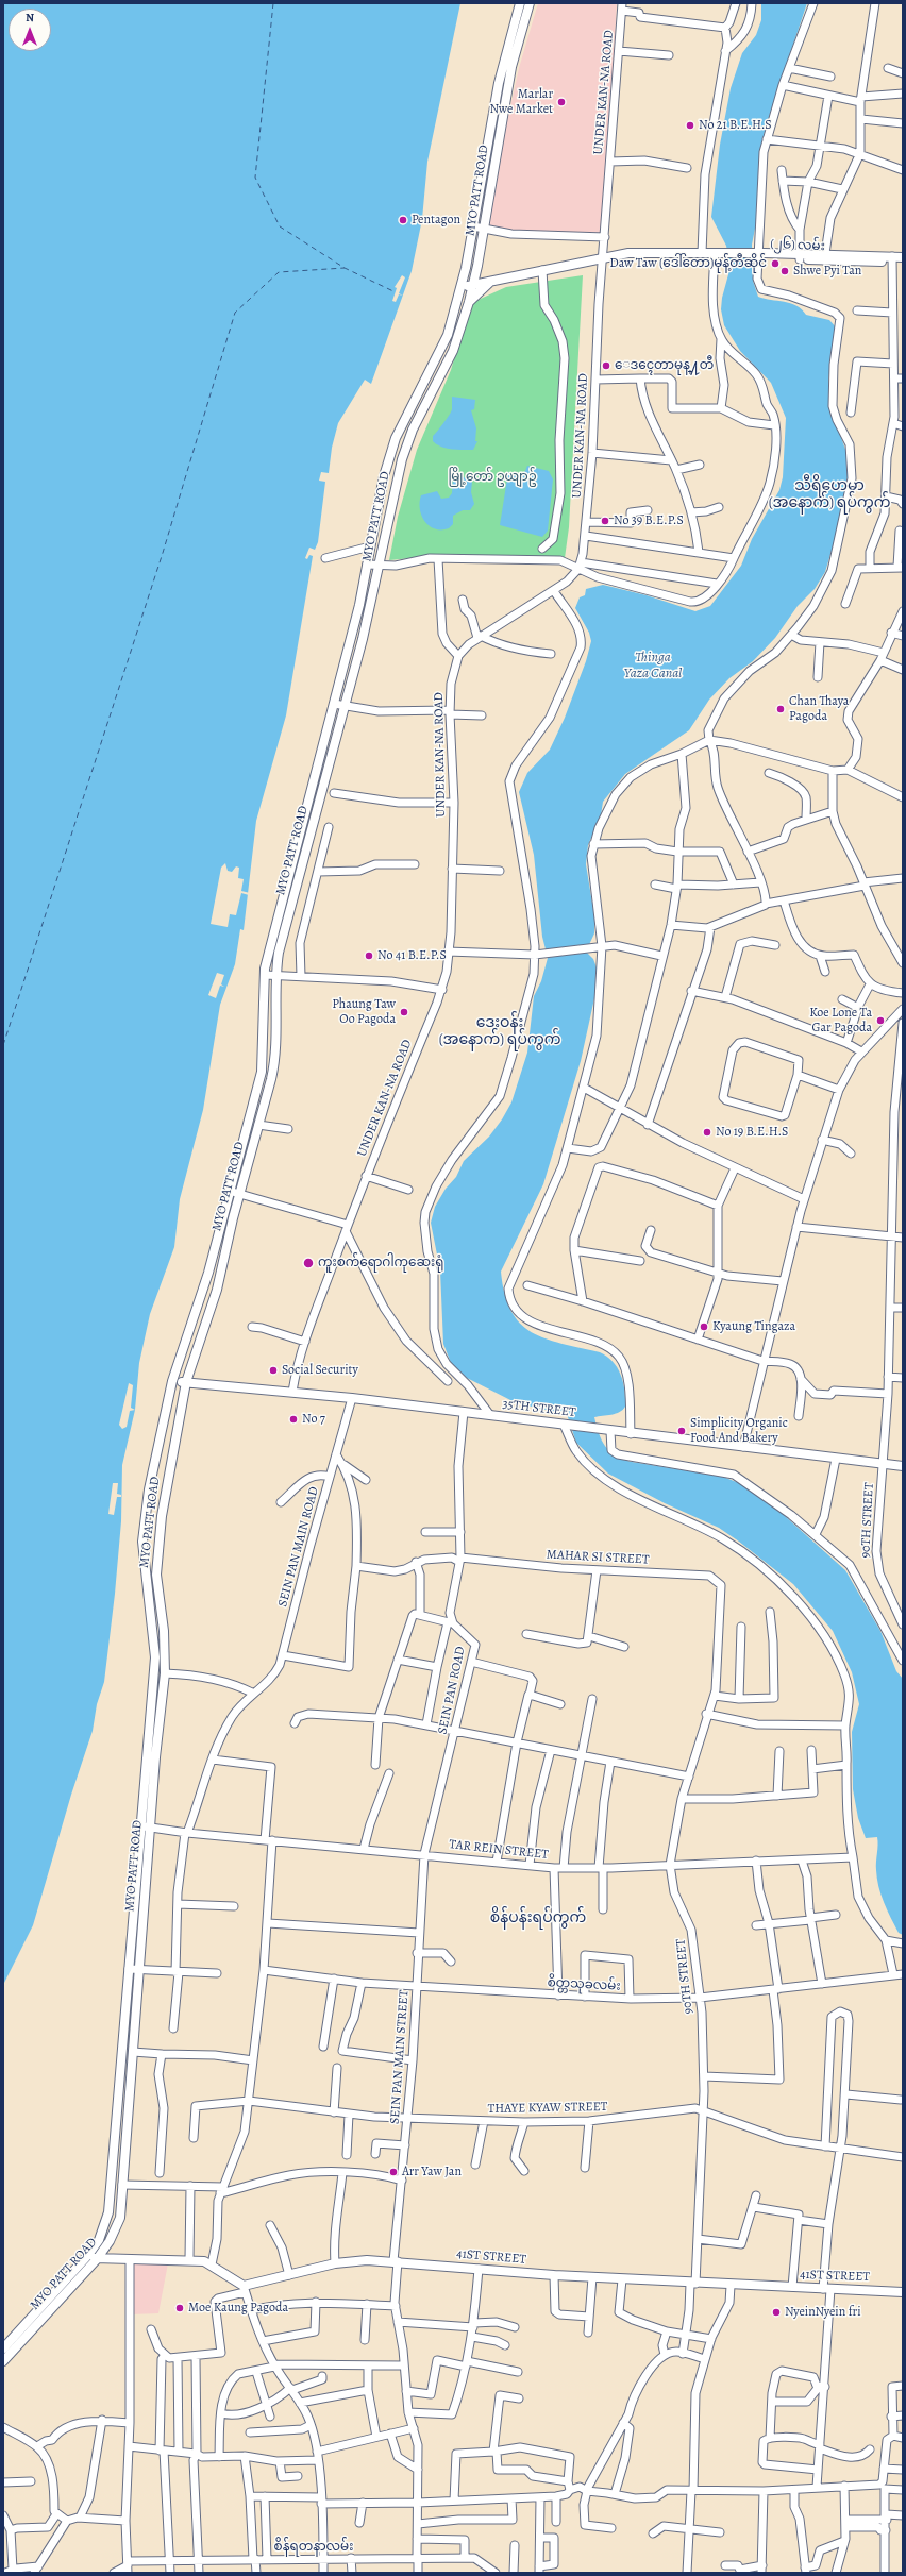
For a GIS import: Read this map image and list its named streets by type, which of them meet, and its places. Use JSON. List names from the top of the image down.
{
  "streets": {
    "main road": [
      "MYO PATT ROAD",
      "(၂၆) လမ်း",
      "35TH STREET",
      "41ST STREET"
    ],
    "street": [
      "UNDER KAN-NA ROAD",
      "90TH STREET",
      "SEIN PAN MAIN ROAD",
      "MAHAR SI STREET",
      "SEIN PAN ROAD",
      "TAR REIN STREET",
      "စိတ္တသုခလမ်း",
      "SEIN PAN MAIN STREET",
      "THAYE KYAW STREET",
      "စိန်ရတနာလမ်း"
    ]
  },
  "crossings": [
    ["UNDER KAN-NA ROAD", "(၂၆) လမ်း"],
    ["UNDER KAN-NA ROAD", "35TH STREET"],
    ["MYO PATT ROAD", "(၂၆) လမ်း"],
    ["MYO PATT ROAD", "35TH STREET"],
    ["MYO PATT ROAD", "TAR REIN STREET"],
    ["35TH STREET", "90TH STREET"],
    ["35TH STREET", "SEIN PAN MAIN ROAD"],
    ["90TH STREET", "MAHAR SI STREET"],
    ["90TH STREET", "TAR REIN STREET"],
    ["90TH STREET", "စိတ္တသုခလမ်း"],
    ["90TH STREET", "THAYE KYAW STREET"],
    ["90TH STREET", "41ST STREET"],
    ["SEIN PAN MAIN ROAD", "TAR REIN STREET"],
    ["SEIN PAN ROAD", "TAR REIN STREET"],
    ["SEIN PAN ROAD", "SEIN PAN MAIN STREET"],
    ["TAR REIN STREET", "SEIN PAN MAIN STREET"],
    ["စိတ္တသုခလမ်း", "SEIN PAN MAIN STREET"],
    ["SEIN PAN MAIN STREET", "THAYE KYAW STREET"],
    ["SEIN PAN MAIN STREET", "41ST STREET"],
    ["SEIN PAN MAIN STREET", "စိန်ရတနာလမ်း"]
  ],
  "districts": ["သီရိဟေမာ (အနောက်) ရပ်ကွက်", "ဒေးဝန်း (အနောက်) ရပ်ကွက်", "စိန်ပန်းရပ်ကွက်"],
  "water": ["Thinga Yaza Canal"],
  "parks": ["မြို့တော် ဥယျာဥ်"],
  "places": [
    "Marlar Nwe Market",
    "No 21 B.E.H.S",
    "Pentagon",
    "Daw Taw (ဒေါ်တော)မုန့်တီဆိုင်",
    "Shwe Pyi Tan",
    "ေဒၚေတာမုန္႔တီ",
    "No 39 B.E.P.S",
    "Chan Thaya Pagoda",
    "No 41 B.E.P.S",
    "Phaung Taw Oo Pagoda",
    "Koe Lone Ta Gar Pagoda",
    "No 19 B.E.H.S",
    "ကူးစက်ရောဂါကုဆေးရုံ",
    "Kyaung Tingaza",
    "Social Security",
    "No 7",
    "Simplicity Organic Food And Bakery",
    "Arr Yaw Jan",
    "Moe Kaung Pagoda",
    "NyeinNyein fri"
  ],
  "north": "top"
}
